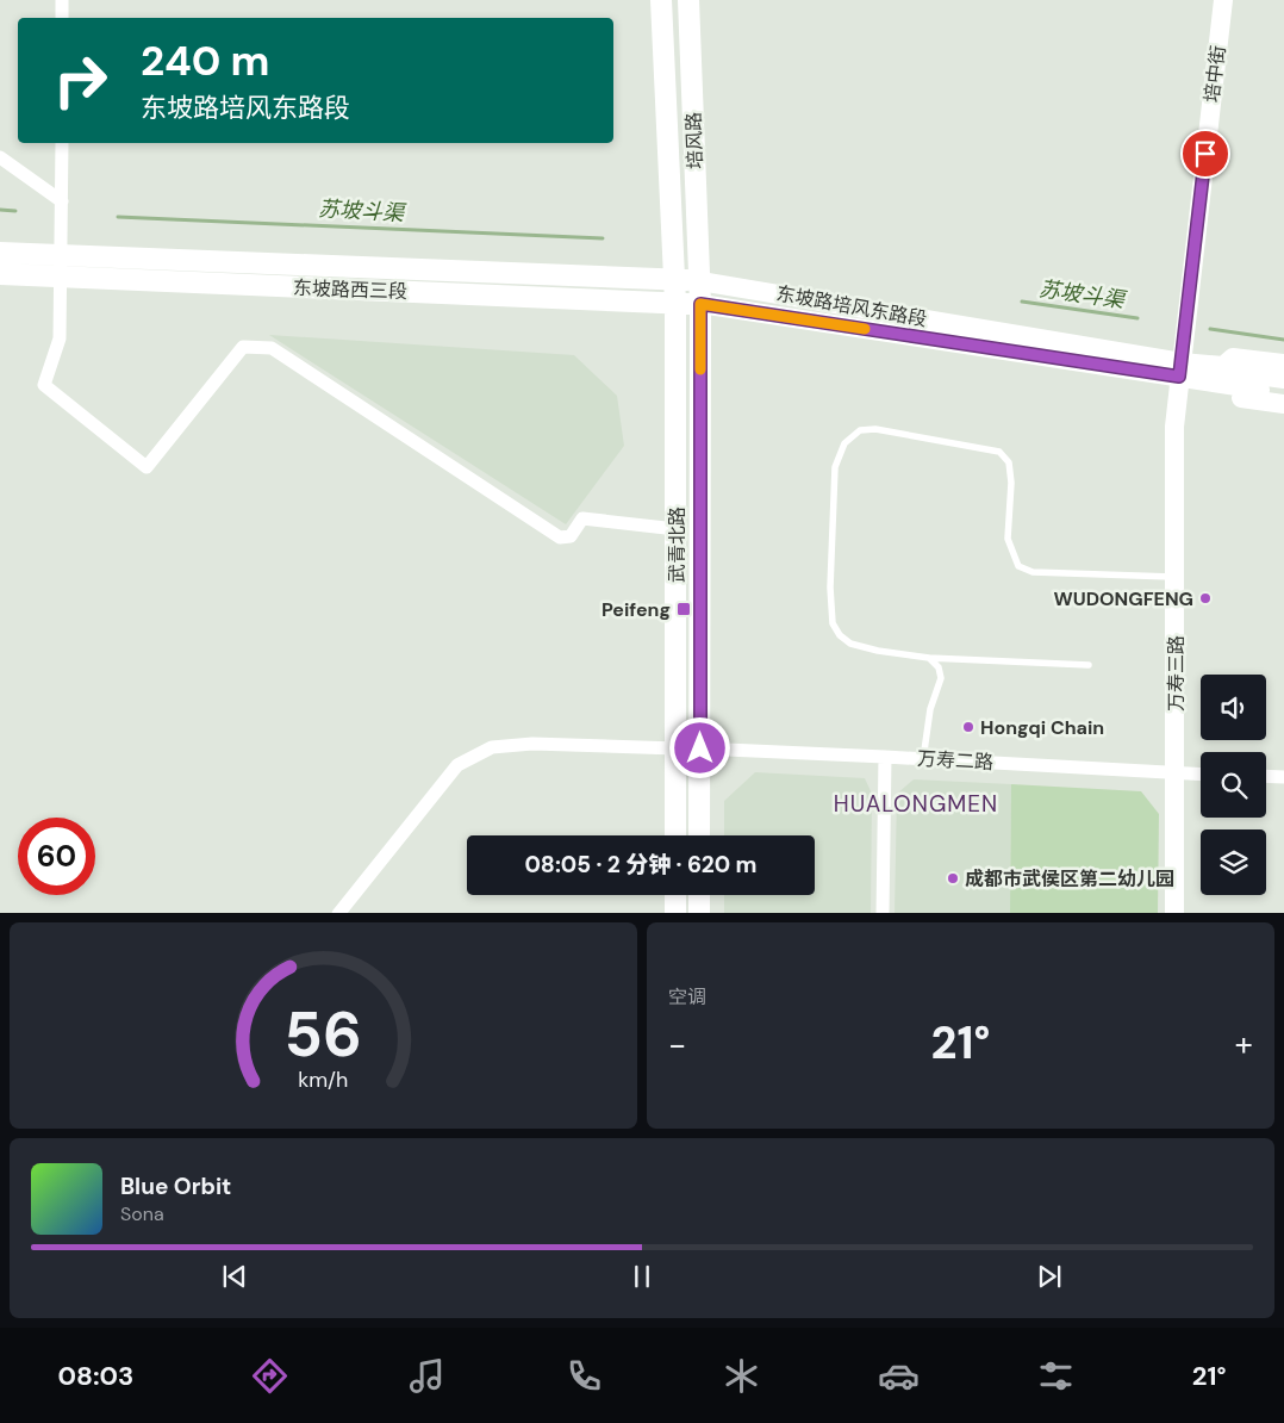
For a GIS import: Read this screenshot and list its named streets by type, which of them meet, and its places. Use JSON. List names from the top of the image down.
{
  "streets": {
    "main road": [
      "培中街",
      "培风路",
      "东坡路西三段",
      "东坡路培风东路段",
      "武青北路",
      "万寿三路"
    ],
    "street": ["万寿二路"]
  },
  "crossings": [
    ["培中街", "东坡路培风东路段"],
    ["培中街", "万寿三路"],
    ["培风路", "东坡路西三段"],
    ["培风路", "东坡路培风东路段"],
    ["培风路", "武青北路"],
    ["东坡路西三段", "东坡路培风东路段"],
    ["东坡路西三段", "武青北路"],
    ["东坡路培风东路段", "武青北路"],
    ["东坡路培风东路段", "万寿三路"],
    ["武青北路", "万寿二路"],
    ["万寿三路", "万寿二路"]
  ],
  "districts": ["HUALONGMEN"],
  "water": ["苏坡斗渠"],
  "places": {
    "other": ["WUDONGFENG", "Hongqi Chain", "成都市武侯区第二幼儿园"],
    "transit": ["Peifeng"]
  },
  "page": {
    "turn": ["240 m", "东坡路培风东路段"],
    "limit": "60",
    "trip": "08:05 · 2 分钟 · 620 m",
    "tile": "空调",
    "heat": ["−", "21°", "+"],
    "song": ["Blue Orbit", "Sona"],
    "tabs": ["08:03", "21°"],
    "gauge": ["56", "km/h"]
  }
}
